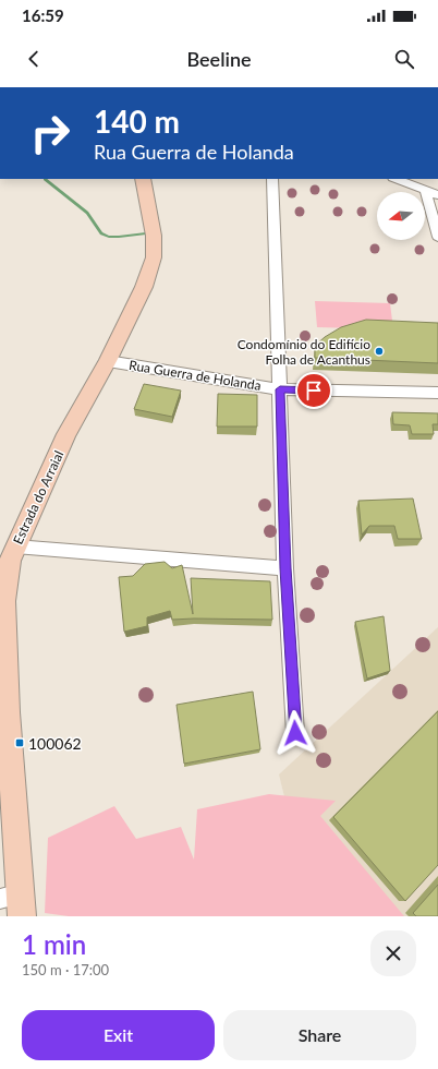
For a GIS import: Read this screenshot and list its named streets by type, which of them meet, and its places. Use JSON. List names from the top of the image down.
{
  "streets": {
    "main road": ["Estrada do Arraial"],
    "street": ["Rua Guerra de Holanda"]
  },
  "crossings": [
    ["Rua Guerra de Holanda", "Estrada do Arraial"]
  ],
  "places": {
    "other": ["Condomínio do Edifício Folha de Acanthus"],
    "transit": ["100062"]
  },
  "north": "left",
  "page": {
    "status": "16:59",
    "header": "Beeline",
    "turn": ["140 m", "Rua Guerra de Holanda"],
    "heading": ["1 min", "150 m · 17:00"],
    "buttons": ["Exit", "Share"]
  }
}
